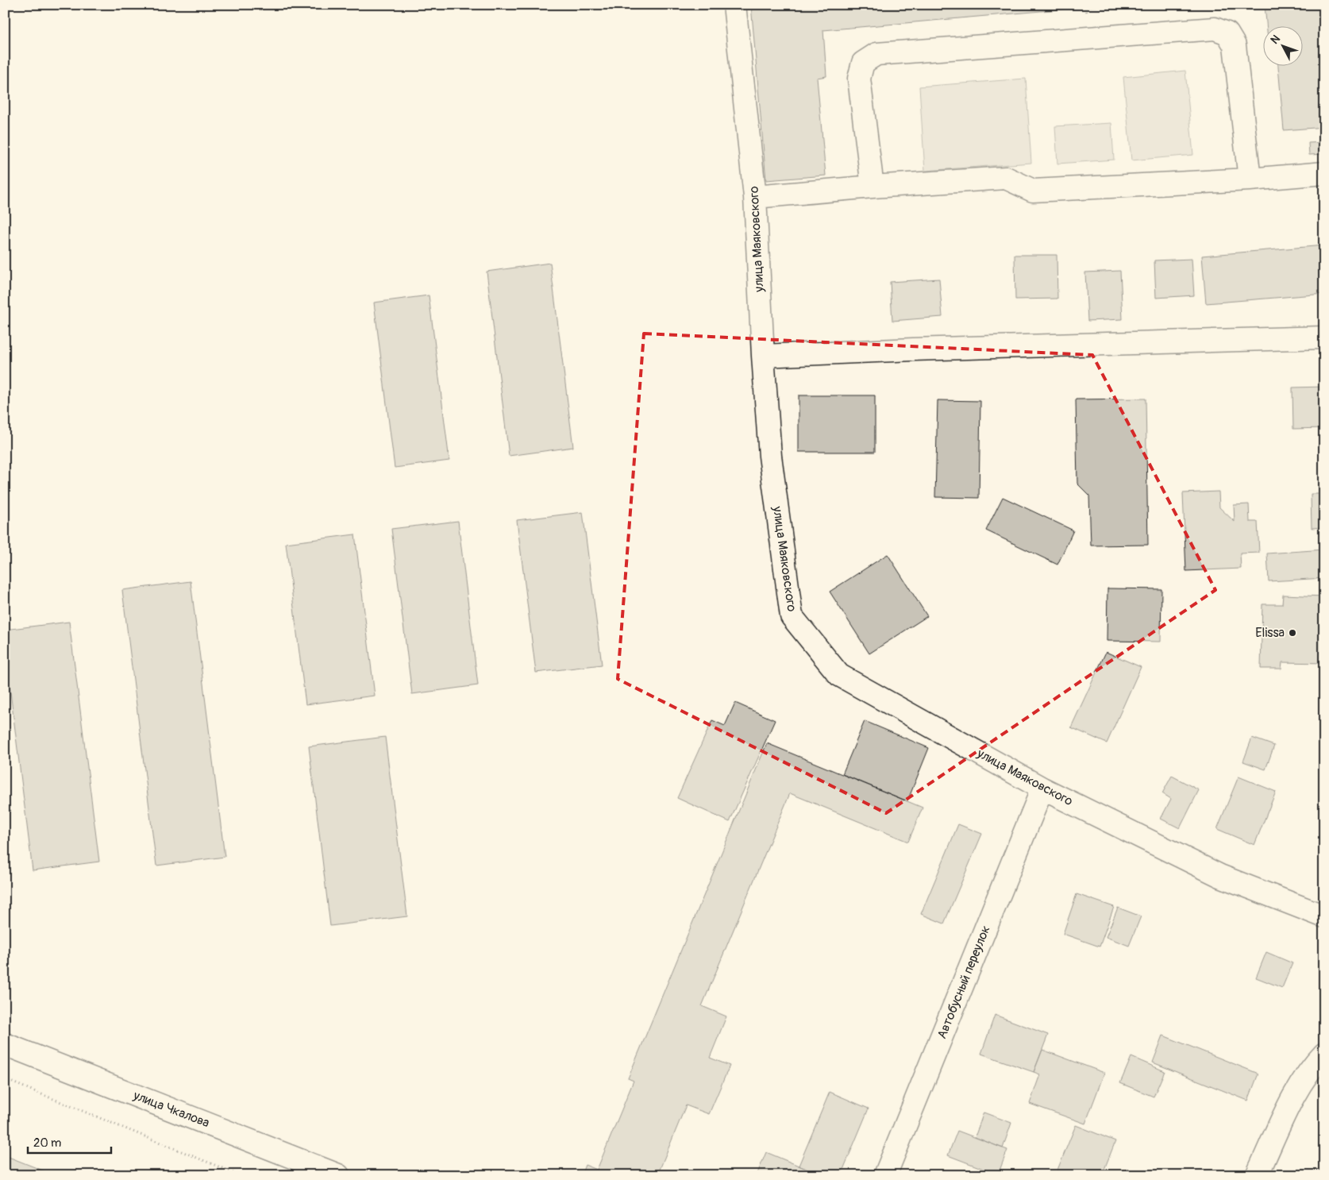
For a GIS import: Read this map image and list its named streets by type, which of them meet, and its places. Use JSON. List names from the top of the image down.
{
  "streets": {
    "street": ["улица Маяковского", "Автобусный переулок", "улица Чкалова"]
  },
  "crossings": [
    ["улица Маяковского", "Автобусный переулок"]
  ],
  "places": ["Elissa"],
  "scale_bar": "20 m",
  "north": "top left"
}
